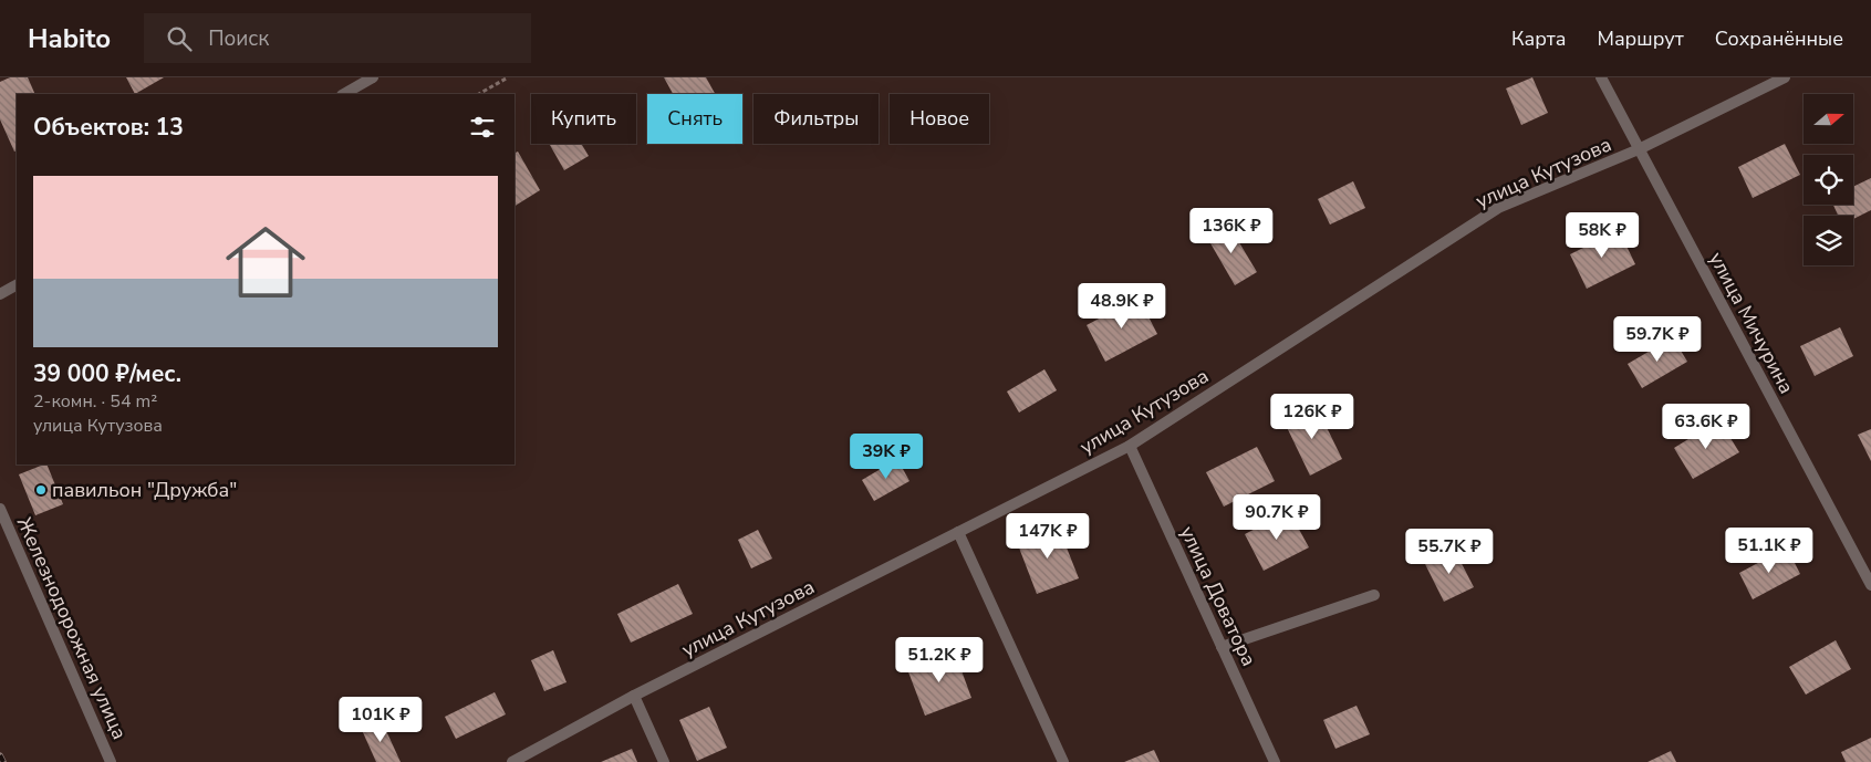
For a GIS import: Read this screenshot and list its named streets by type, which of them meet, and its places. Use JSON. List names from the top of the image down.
{
  "streets": {
    "street": [
      "улица Кутузова",
      "улица Мичурина",
      "улица Доватора",
      "Железнодорожная улица"
    ]
  },
  "crossings": [
    ["улица Кутузова", "улица Мичурина"],
    ["улица Кутузова", "улица Доватора"]
  ],
  "places": ["павильон \"Дружба\""],
  "north": "right",
  "page": {
    "header": "Habito",
    "search": "Поиск",
    "nav": ["Карта", "Маршрут", "Сохранённые"],
    "chip": [
      "Купить",
      "Снять",
      "Фильтры",
      "Новое"
    ],
    "heading": "Объектов: 13",
    "list": [
      {
        "name": "39 000 ₽/мес.",
        "note": "2-комн. · 54 m² · улица Кутузова"
      }
    ],
    "price": [
      "136K ₽",
      "58K ₽",
      "48.9K ₽",
      "59.7K ₽",
      "126K ₽",
      "63.6K ₽",
      "39K ₽",
      "90.7K ₽",
      "147K ₽",
      "51.1K ₽",
      "55.7K ₽",
      "51.2K ₽",
      "101K ₽"
    ]
  }
}
